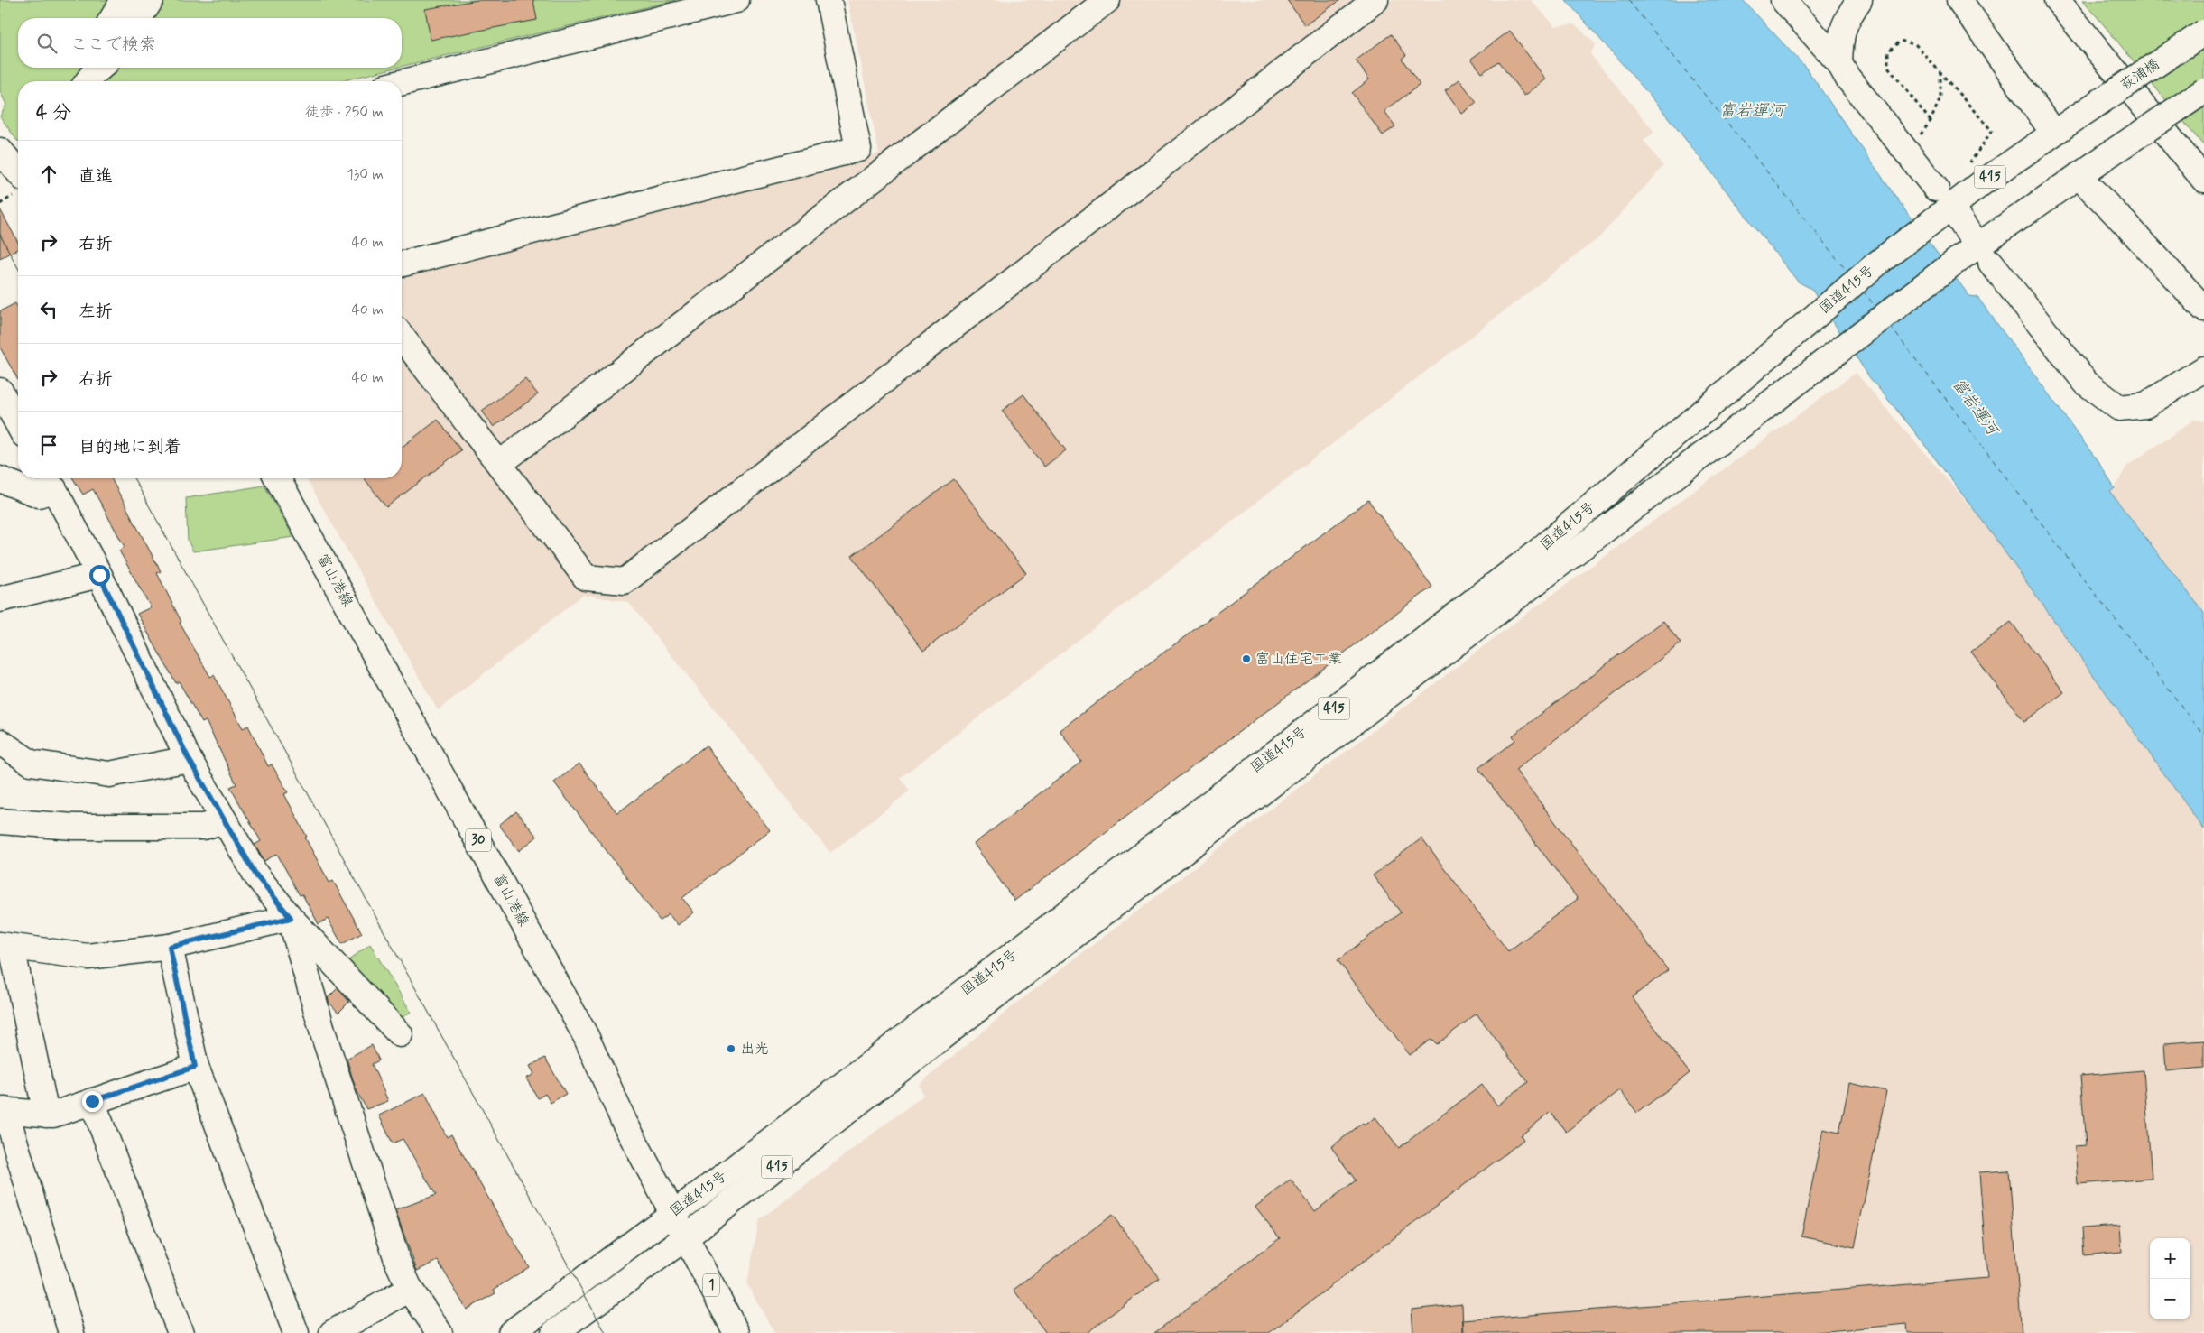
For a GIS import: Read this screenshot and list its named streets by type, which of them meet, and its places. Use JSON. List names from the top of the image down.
{
  "streets": {
    "main road": [
      "萩浦橋",
      "415",
      "国道415号",
      "富山港線",
      "30",
      "1"
    ]
  },
  "crossings": [
    ["萩浦橋", "国道415号"],
    ["国道415号", "富山港線"]
  ],
  "water": ["富岩運河"],
  "places": ["富山住宅工業", "出光"],
  "page": {
    "search": "ここで検索",
    "heading": ["4 分", "徒歩 · 250 m"],
    "list": [
      ["直進", "130 m"],
      ["右折", "40 m"],
      ["左折", "40 m"],
      ["右折", "40 m"],
      "目的地に到着"
    ],
    "map_buttons": ["+", "−"]
  }
}
